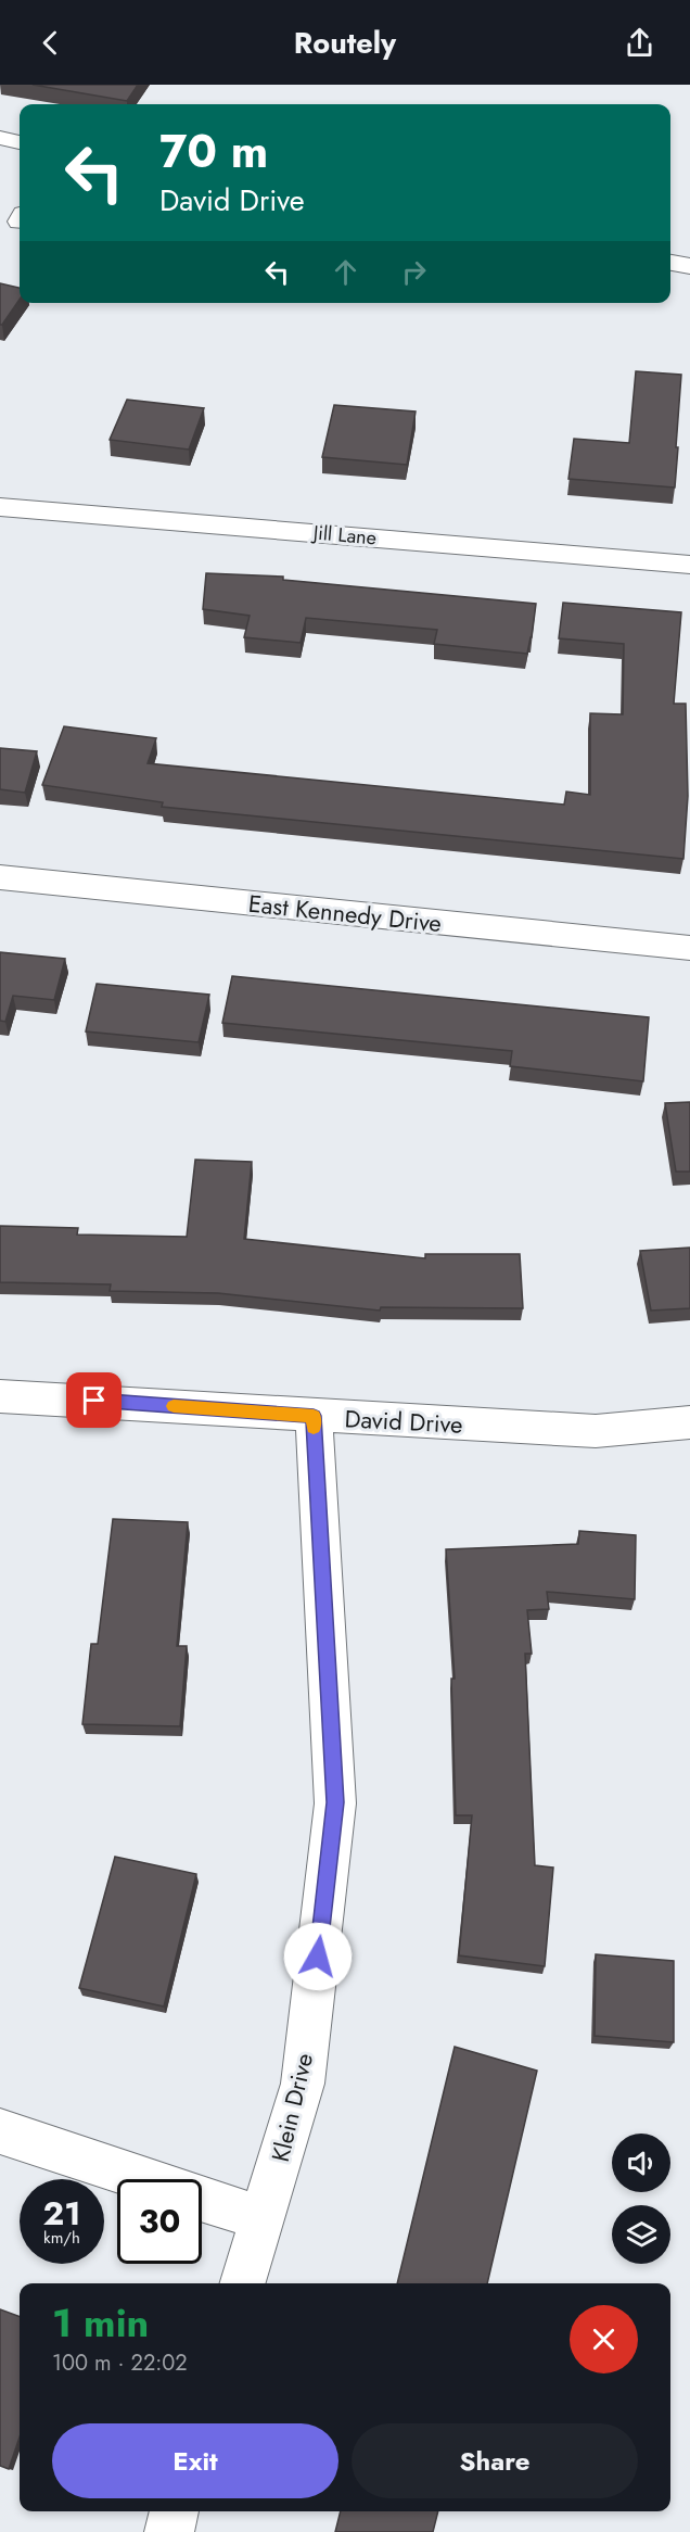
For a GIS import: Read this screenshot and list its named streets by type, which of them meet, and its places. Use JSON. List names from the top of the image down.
{
  "streets": {
    "street": [
      "Jill Lane",
      "East Kennedy Drive",
      "David Drive",
      "Klein Drive"
    ]
  },
  "crossings": [
    ["David Drive", "Klein Drive"]
  ],
  "page": {
    "header": "Routely",
    "turn": ["70 m", "David Drive"],
    "speed": "21 km/h",
    "limit": "30",
    "heading": ["1 min", "100 m · 22:02"],
    "buttons": ["Exit", "Share"]
  }
}
